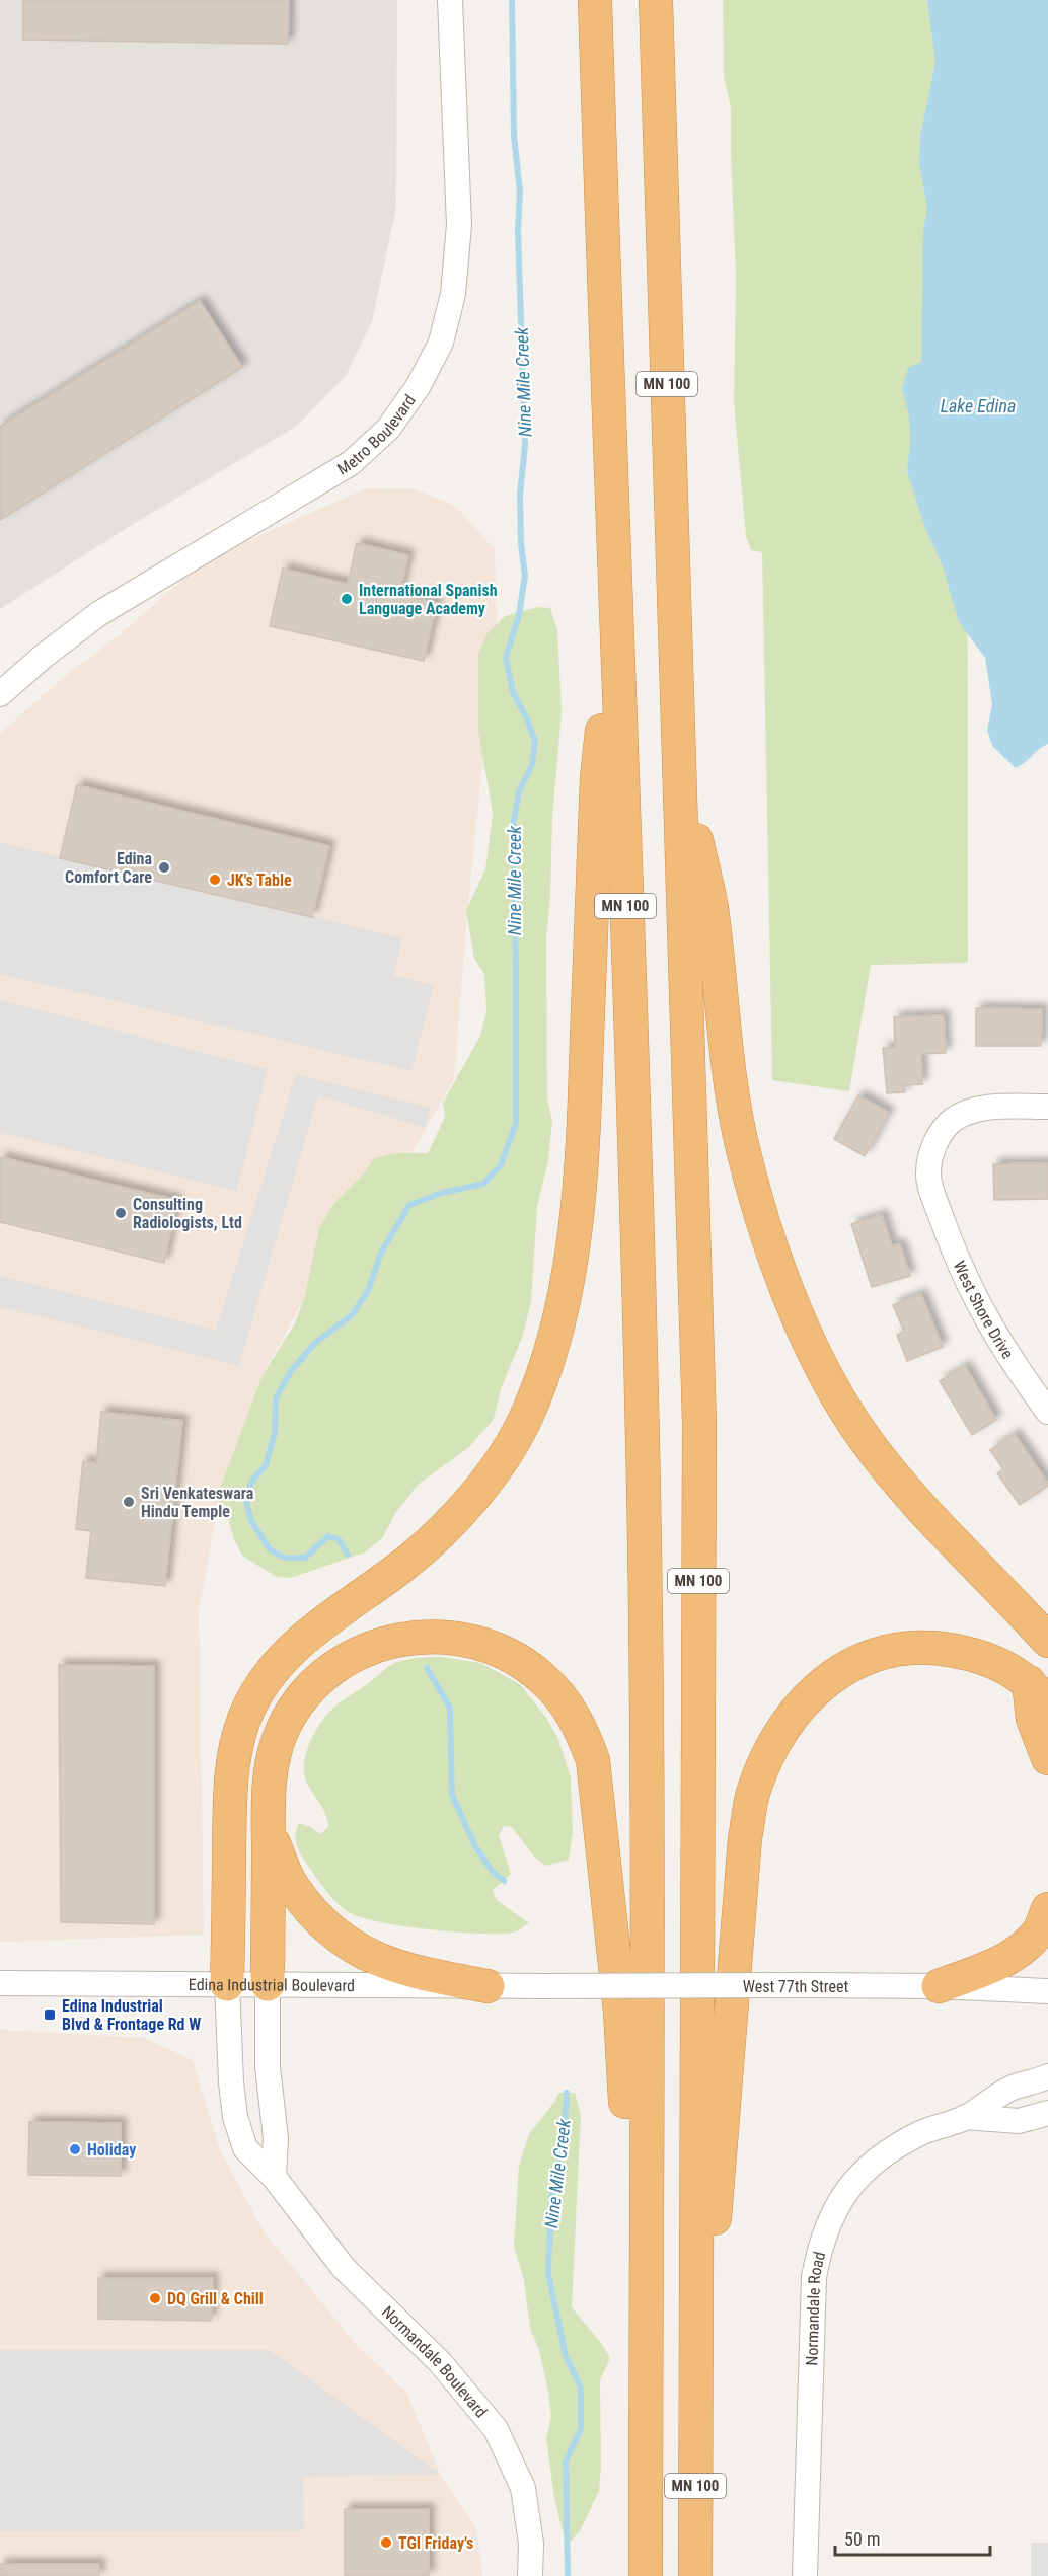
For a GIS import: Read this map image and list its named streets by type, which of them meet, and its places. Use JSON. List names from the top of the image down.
{
  "streets": {
    "highway": ["MN 100"],
    "street": [
      "Metro Boulevard",
      "West Shore Drive",
      "Edina Industrial Boulevard",
      "West 77th Street",
      "Normandale Road",
      "Normandale Boulevard"
    ]
  },
  "crossings": [
    ["Edina Industrial Boulevard", "West 77th Street"],
    ["Edina Industrial Boulevard", "Normandale Boulevard"]
  ],
  "water": ["Nine Mile Creek", "Lake Edina"],
  "places": {
    "other": [
      "International Spanish Language Academy",
      "Edina Comfort Care",
      "JK's Table",
      "Consulting Radiologists, Ltd",
      "Sri Venkateswara Hindu Temple",
      "Holiday",
      "DQ Grill & Chill",
      "TGI Friday's"
    ],
    "transit": ["Edina Industrial Blvd & Frontage Rd W"]
  },
  "scale_bar": "50 m"
}
